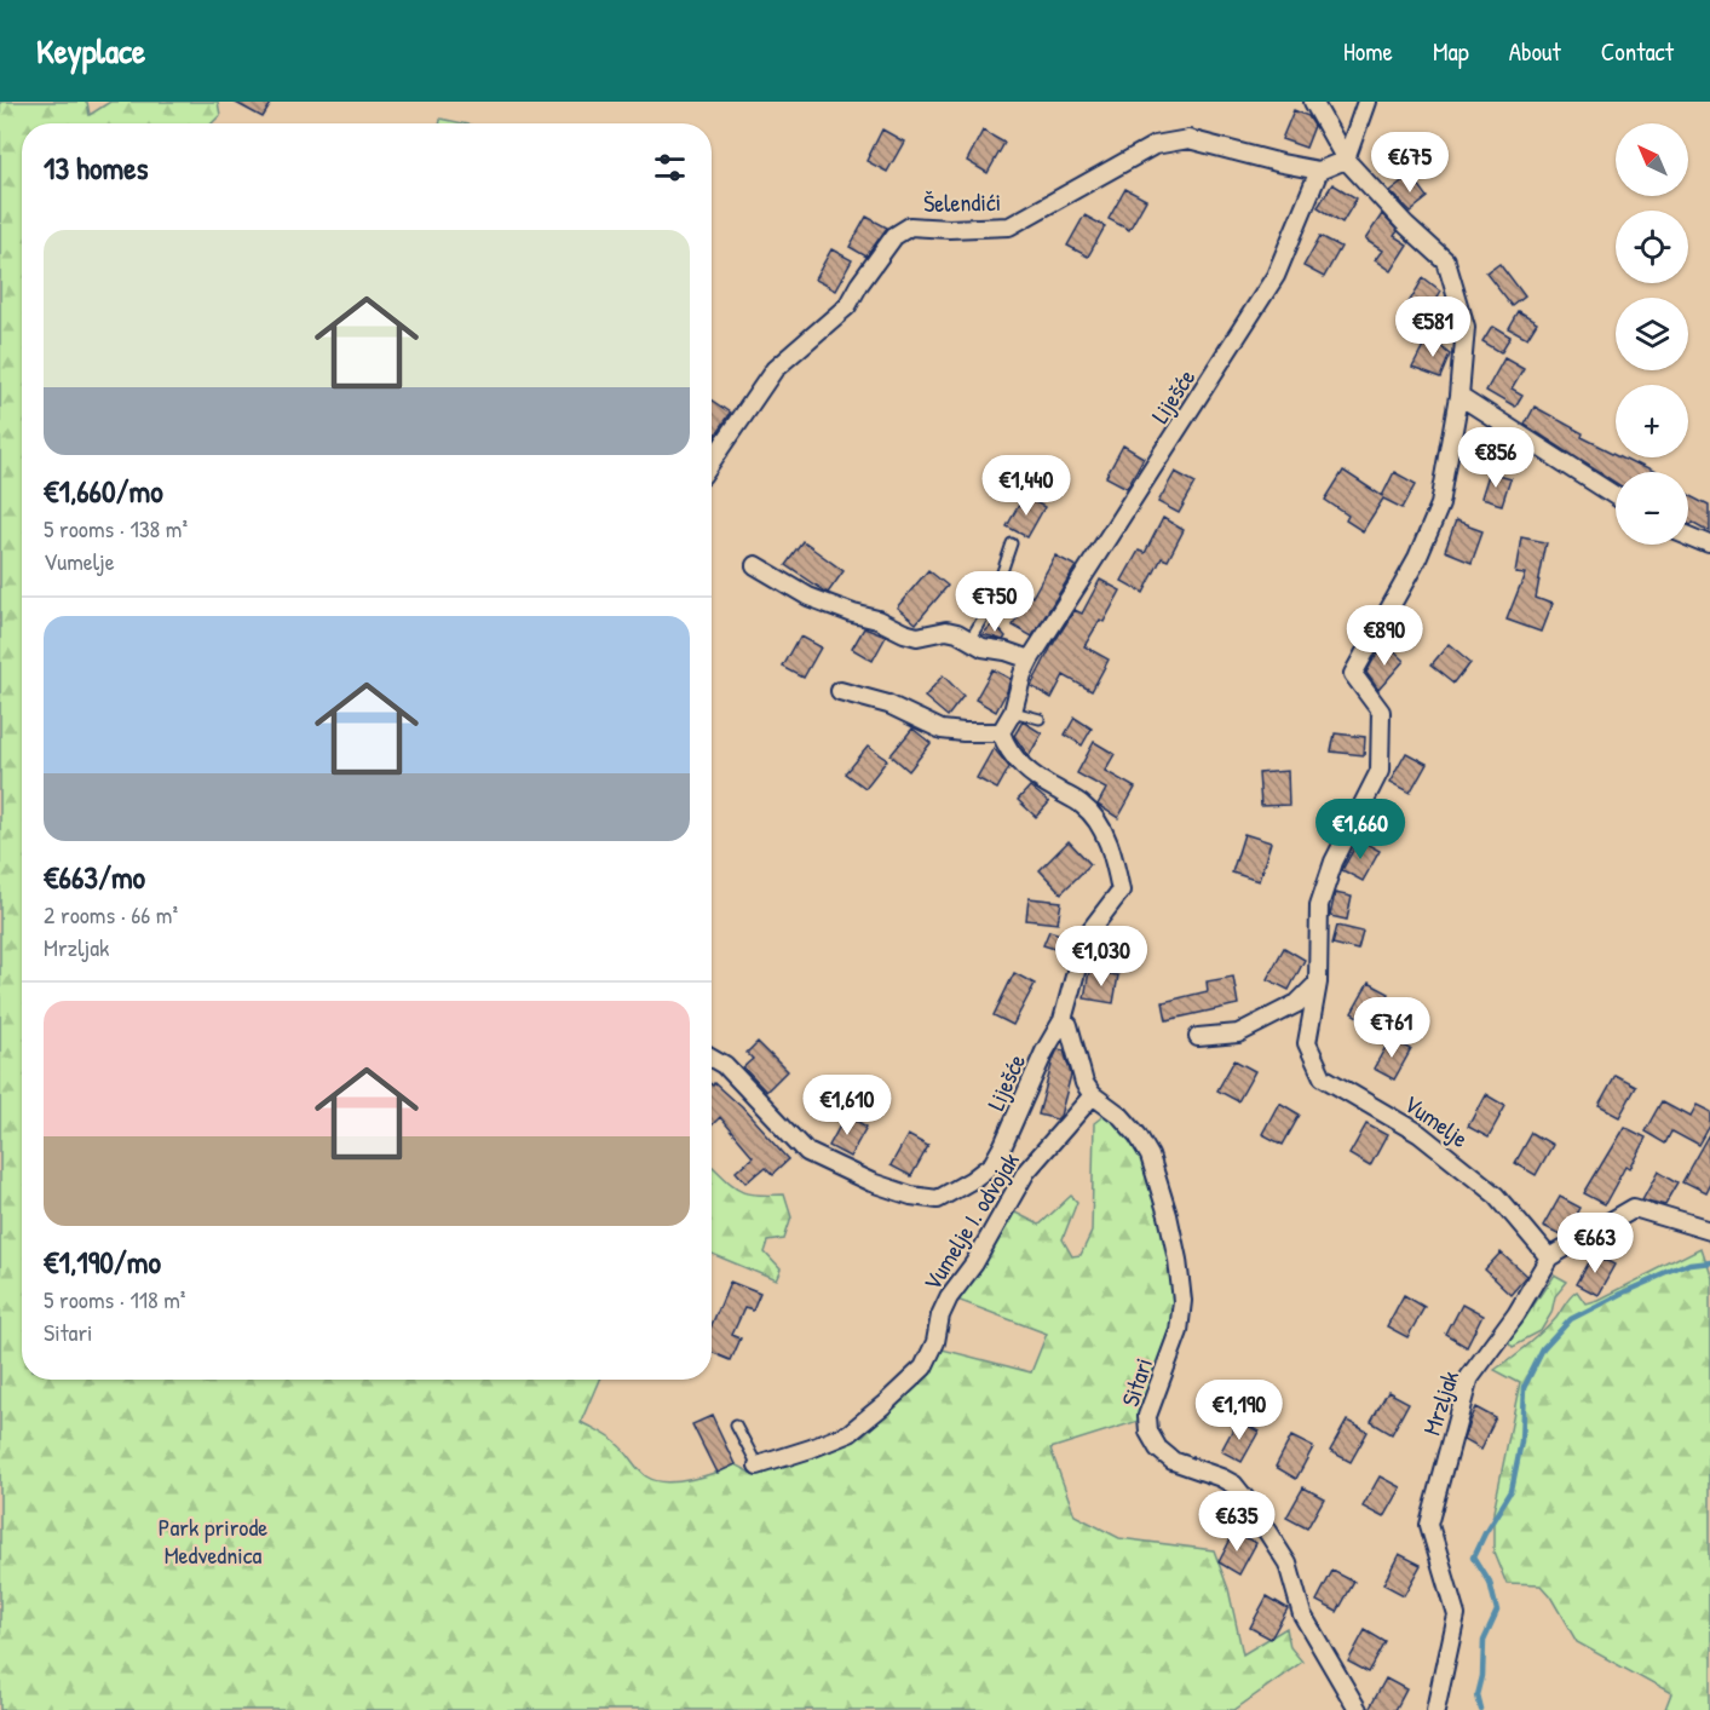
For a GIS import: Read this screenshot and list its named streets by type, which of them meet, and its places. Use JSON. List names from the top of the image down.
{
  "streets": {
    "street": [
      "Šelendići",
      "Liješće",
      "Vumelje",
      "Vumelje I. odvojak",
      "Sitari",
      "Mrzljak"
    ]
  },
  "crossings": [
    ["Šelendići", "Liješće"],
    ["Vumelje", "Mrzljak"],
    ["Vumelje I. odvojak", "Sitari"]
  ],
  "parks": ["Park prirode Medvednica"],
  "north": "top left",
  "page": {
    "header": "Keyplace",
    "nav": [
      "Home",
      "Map",
      "About",
      "Contact"
    ],
    "map_buttons": ["+", "−"],
    "heading": "13 homes",
    "price": [
      "€675",
      "€581",
      "€856",
      "€1,440",
      "€750",
      "€890",
      "€1,660",
      "€1,030",
      "€761",
      "€1,610",
      "€663",
      "€1,190",
      "€635"
    ],
    "list": [
      {
        "name": "€1,660/mo",
        "note": "5 rooms · 138 m² · Vumelje"
      },
      {
        "name": "€663/mo",
        "note": "2 rooms · 66 m² · Mrzljak"
      },
      {
        "name": "€1,190/mo",
        "note": "5 rooms · 118 m² · Sitari"
      }
    ]
  }
}
